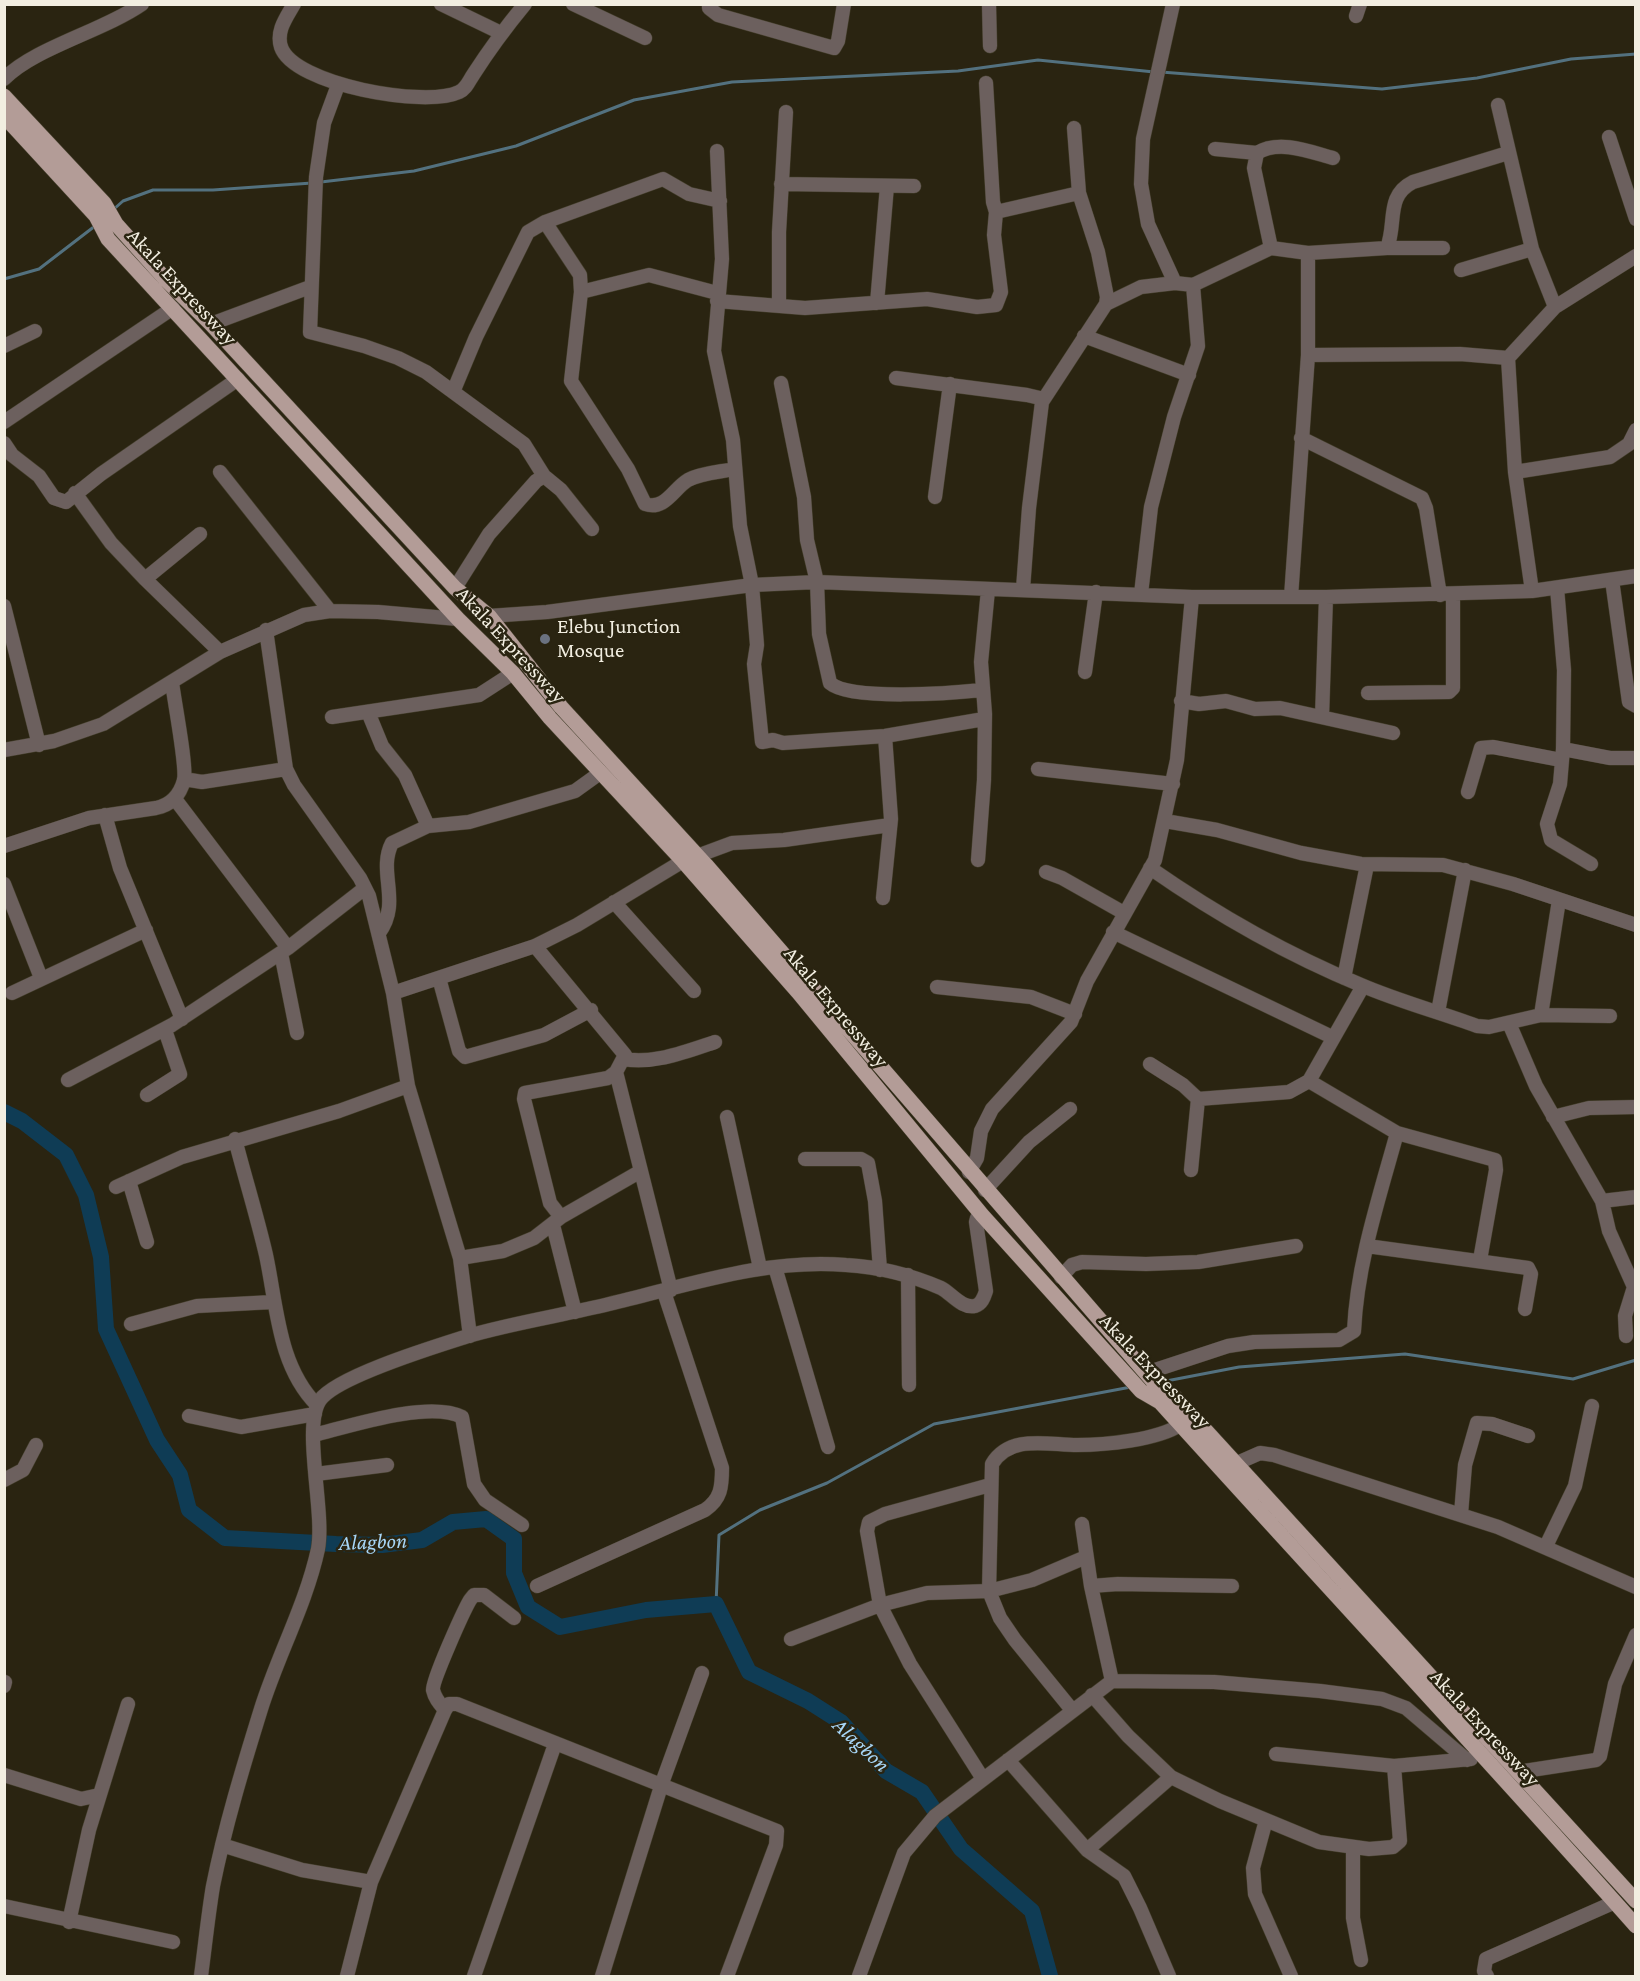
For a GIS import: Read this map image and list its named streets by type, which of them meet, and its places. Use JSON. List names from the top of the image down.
{
  "streets": {
    "main road": ["Akala Expressway"]
  },
  "water": ["Alagbon"],
  "places": ["Elebu Junction Mosque"]
}
